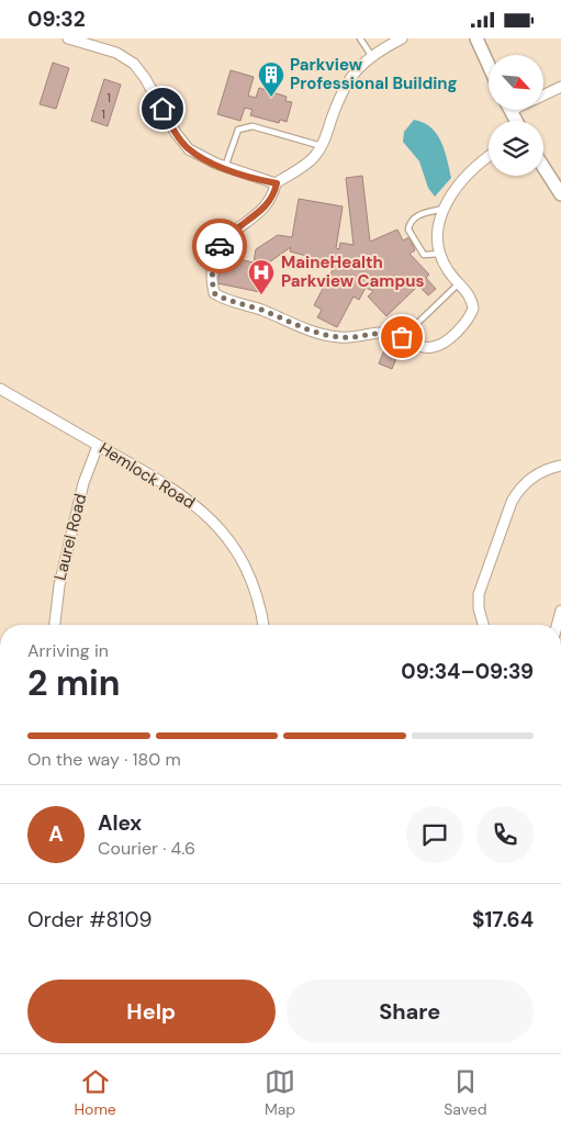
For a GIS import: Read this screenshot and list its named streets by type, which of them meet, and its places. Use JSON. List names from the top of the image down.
{
  "streets": {
    "street": ["Hemlock Road", "Laurel Road"]
  },
  "crossings": [
    ["Hemlock Road", "Laurel Road"]
  ],
  "places": {
    "building": ["Parkview Professional Building"],
    "hospital": ["MaineHealth Parkview Campus"]
  },
  "house_numbers": ["1", "1"],
  "north": "bottom right",
  "page": {
    "status": "09:32",
    "heading": ["2 min", "Arriving in", "09:34–09:39"],
    "panel": [
      "Alex",
      "Courier · 4.6",
      "Order #8109",
      "$17.64"
    ],
    "bar": "On the way · 180 m",
    "round": "A",
    "buttons": ["Help", "Share"],
    "tabs": ["Home", "Map", "Saved"]
  }
}
